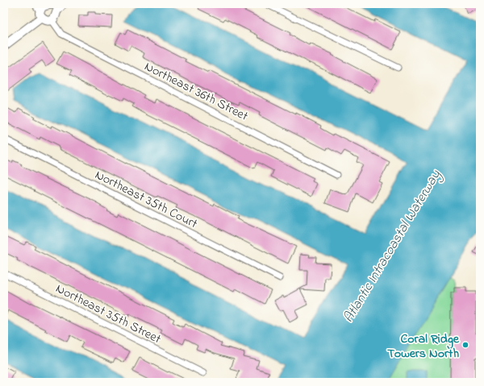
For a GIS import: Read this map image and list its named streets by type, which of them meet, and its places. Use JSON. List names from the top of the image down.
{
  "streets": {
    "street": ["Northeast 36th Street", "Northeast 35th Court", "Northeast 35th Street"]
  },
  "water": ["Atlantic Intracoastal Waterway"],
  "places": ["Coral Ridge Towers North"]
}
